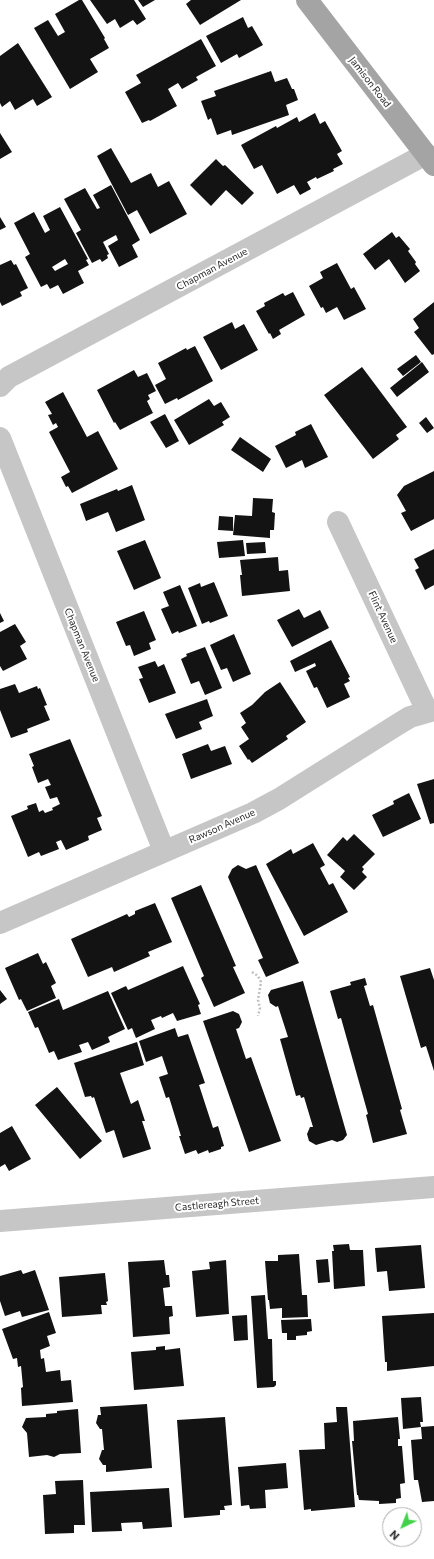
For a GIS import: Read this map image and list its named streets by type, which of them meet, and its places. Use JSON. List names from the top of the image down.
{
  "streets": {
    "main road": ["Jamison Road"],
    "street": [
      "Chapman Avenue",
      "Flint Avenue",
      "Rawson Avenue",
      "Castlereagh Street"
    ]
  },
  "crossings": [
    ["Jamison Road", "Chapman Avenue"],
    ["Chapman Avenue", "Rawson Avenue"],
    ["Flint Avenue", "Rawson Avenue"]
  ],
  "north": "bottom left"
}
